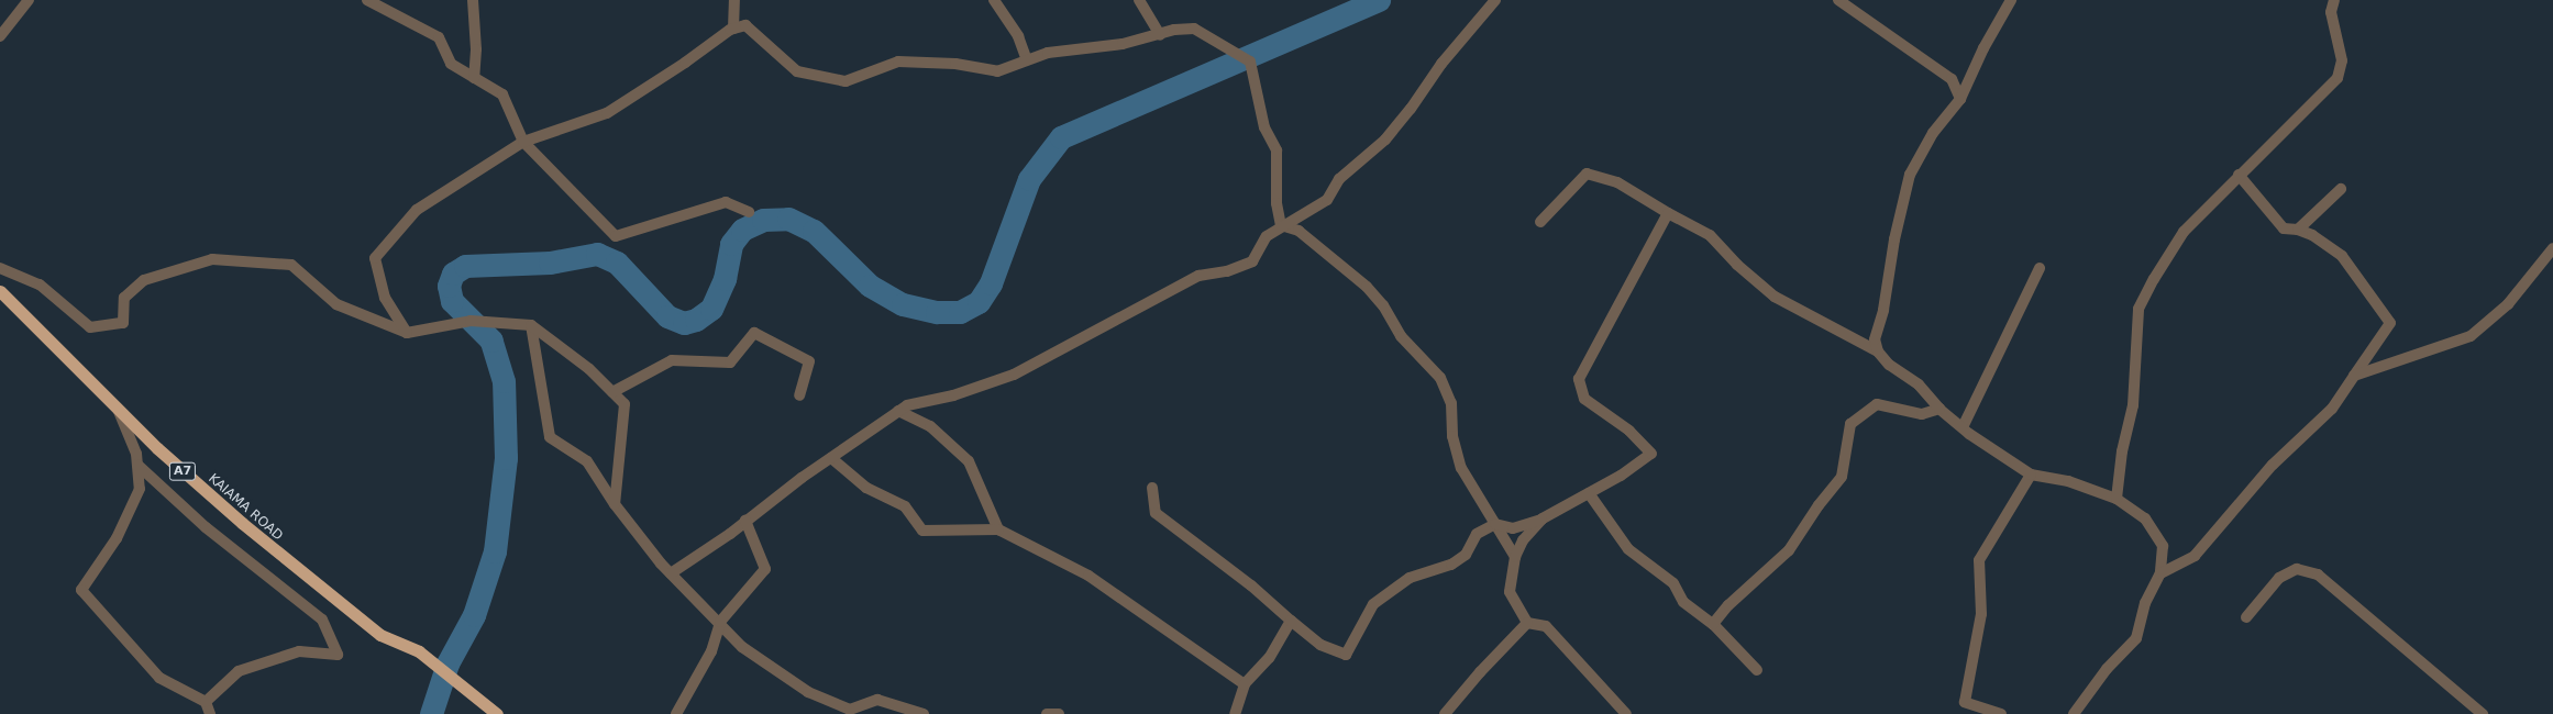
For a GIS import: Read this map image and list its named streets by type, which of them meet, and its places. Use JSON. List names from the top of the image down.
{
  "streets": {
    "highway": ["A7", "KAIAMA ROAD"]
  }
}
